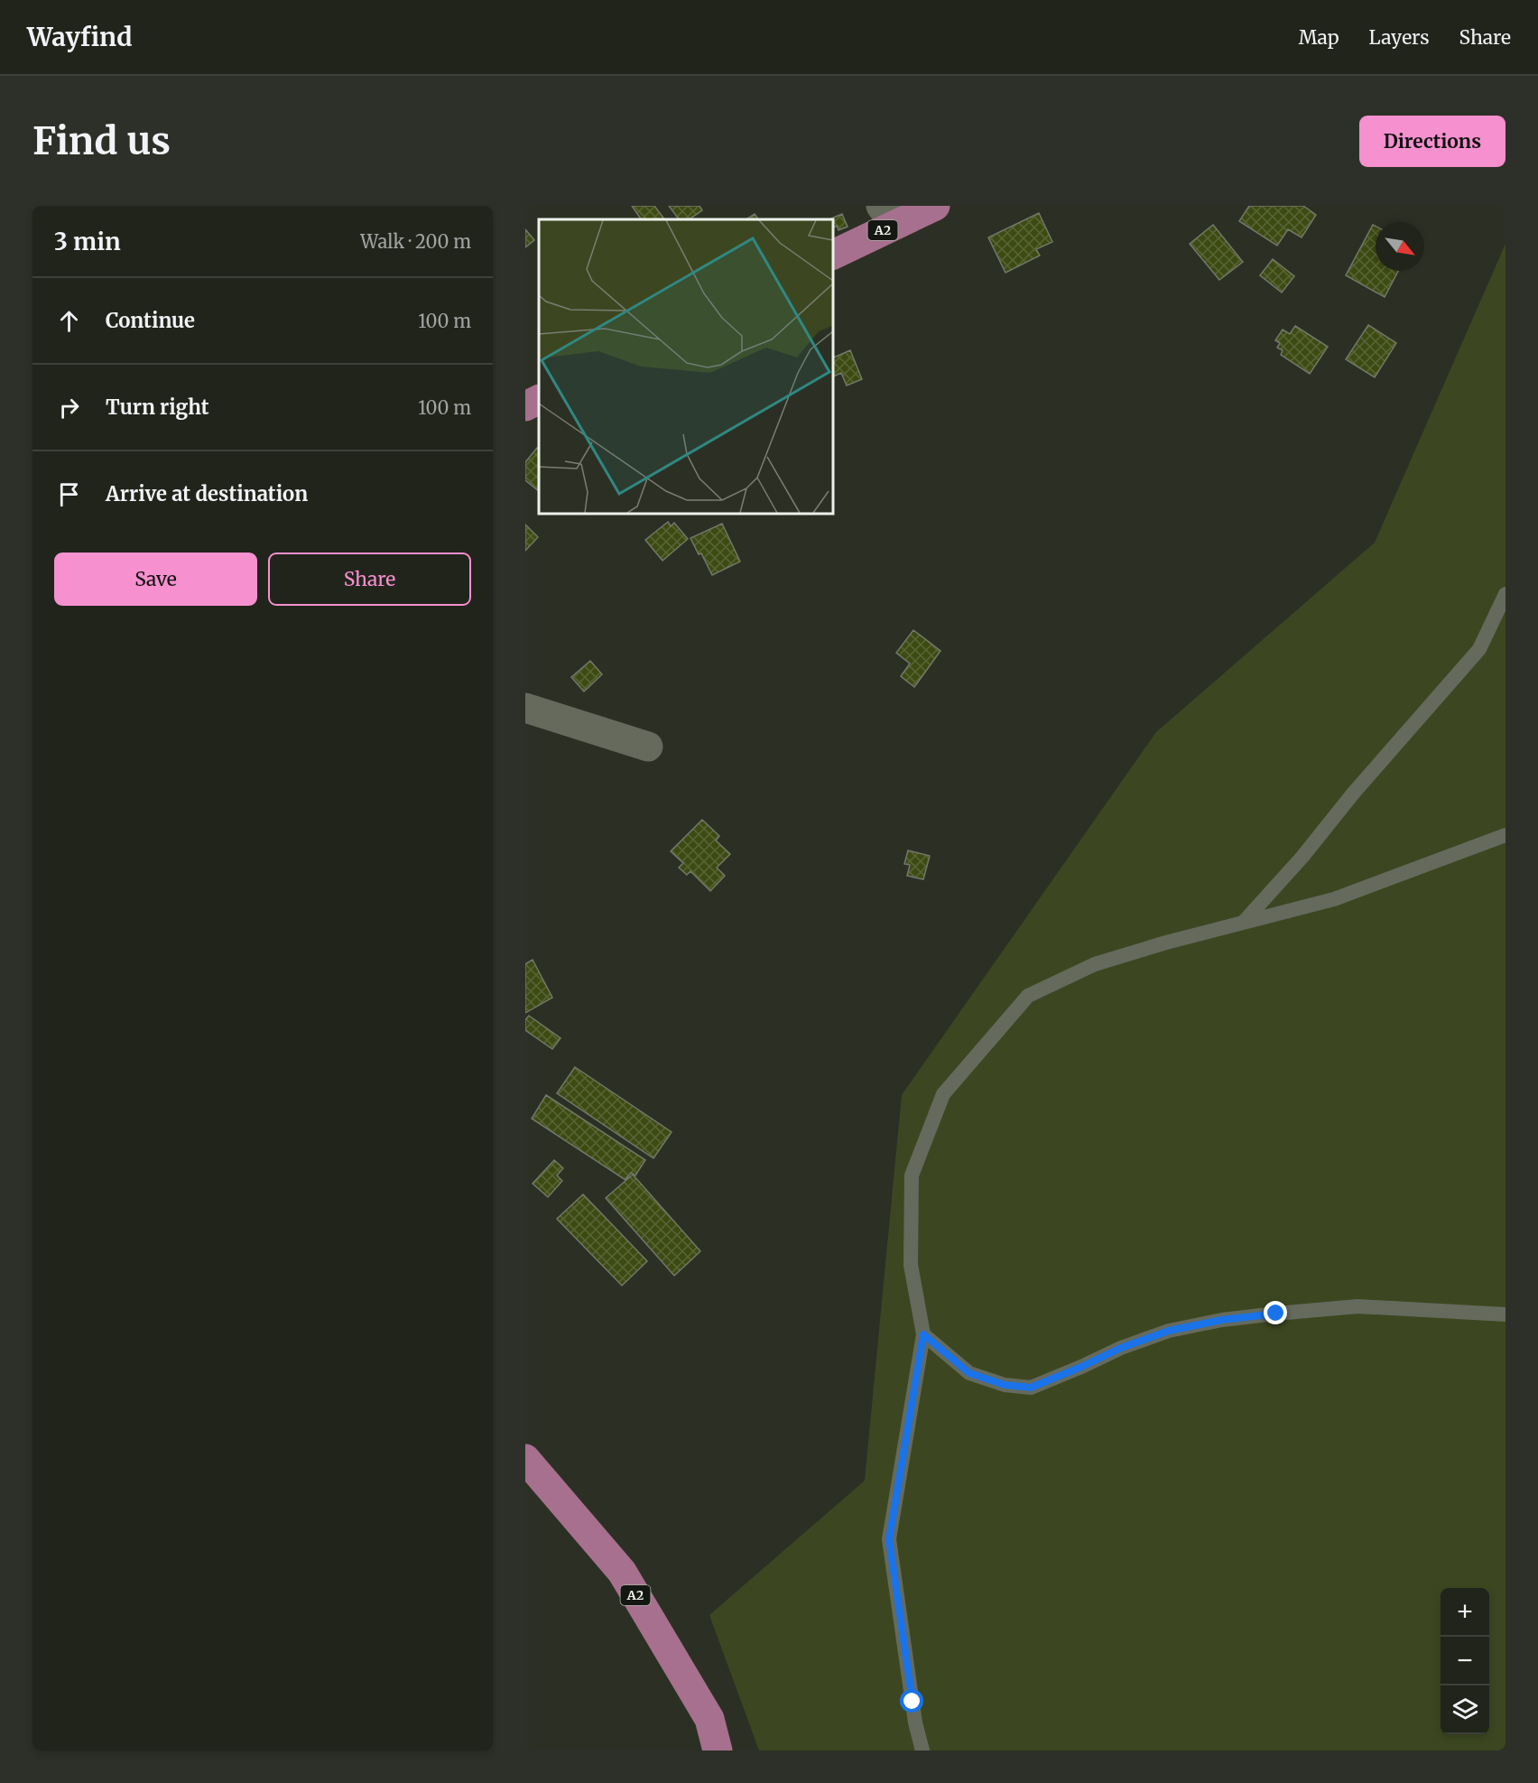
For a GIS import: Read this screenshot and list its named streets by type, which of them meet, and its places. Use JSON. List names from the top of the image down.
{
  "streets": {
    "main road": ["A2"]
  },
  "north": "bottom right",
  "page": {
    "header": "Wayfind",
    "nav": ["Map", "Layers", "Share"],
    "buttons": [
      "Directions",
      ["Save", "Share"]
    ],
    "title": "Find us",
    "heading": ["3 min", "Walk · 200 m"],
    "list": [
      ["Continue", "100 m"],
      ["Turn right", "100 m"],
      "Arrive at destination"
    ],
    "map_buttons": ["+", "−"]
  }
}
